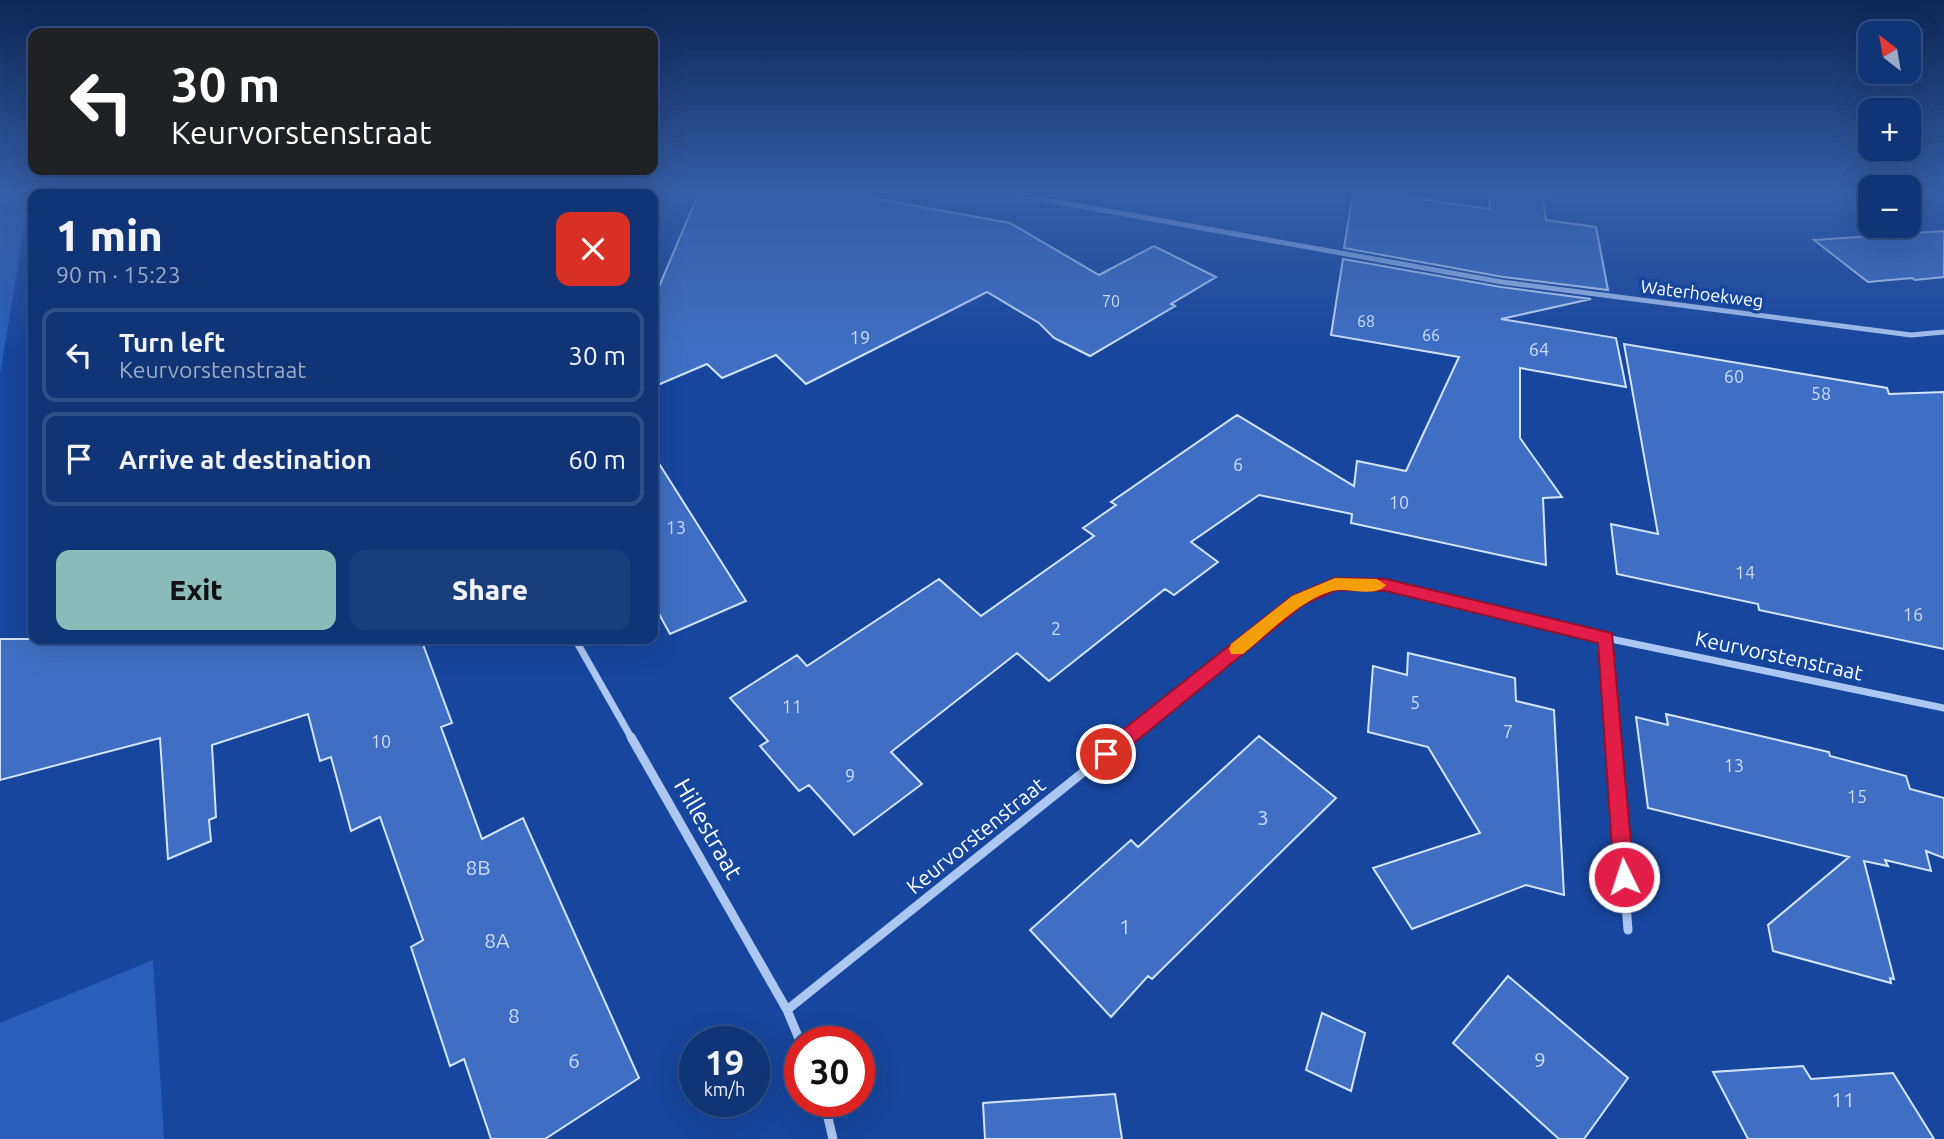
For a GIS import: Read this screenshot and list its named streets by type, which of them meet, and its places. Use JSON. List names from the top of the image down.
{
  "streets": {
    "street": ["Waterhoekweg", "Keurvorstenstraat", "Hillestraat"]
  },
  "crossings": [
    ["Keurvorstenstraat", "Hillestraat"]
  ],
  "house_numbers": [
    "70",
    "68",
    "66",
    "19",
    "64",
    "60",
    "58",
    "6",
    "10",
    "13",
    "14",
    "16",
    "2",
    "5",
    "11",
    "7",
    "10",
    "13",
    "9",
    "15",
    "3",
    "8B",
    "1",
    "8A",
    "8",
    "9",
    "6",
    "11"
  ],
  "north": "top left",
  "page": {
    "map_buttons": ["+", "−"],
    "turn": ["30 m", "Keurvorstenstraat"],
    "heading": ["1 min", "90 m · 15:23"],
    "list": [
      {
        "name": "Turn left",
        "note": "Keurvorstenstraat",
        "value": "30 m"
      },
      {
        "name": "Arrive at destination",
        "value": "60 m"
      }
    ],
    "buttons": ["Exit", "Share"],
    "speed": "19 km/h",
    "limit": "30"
  }
}
